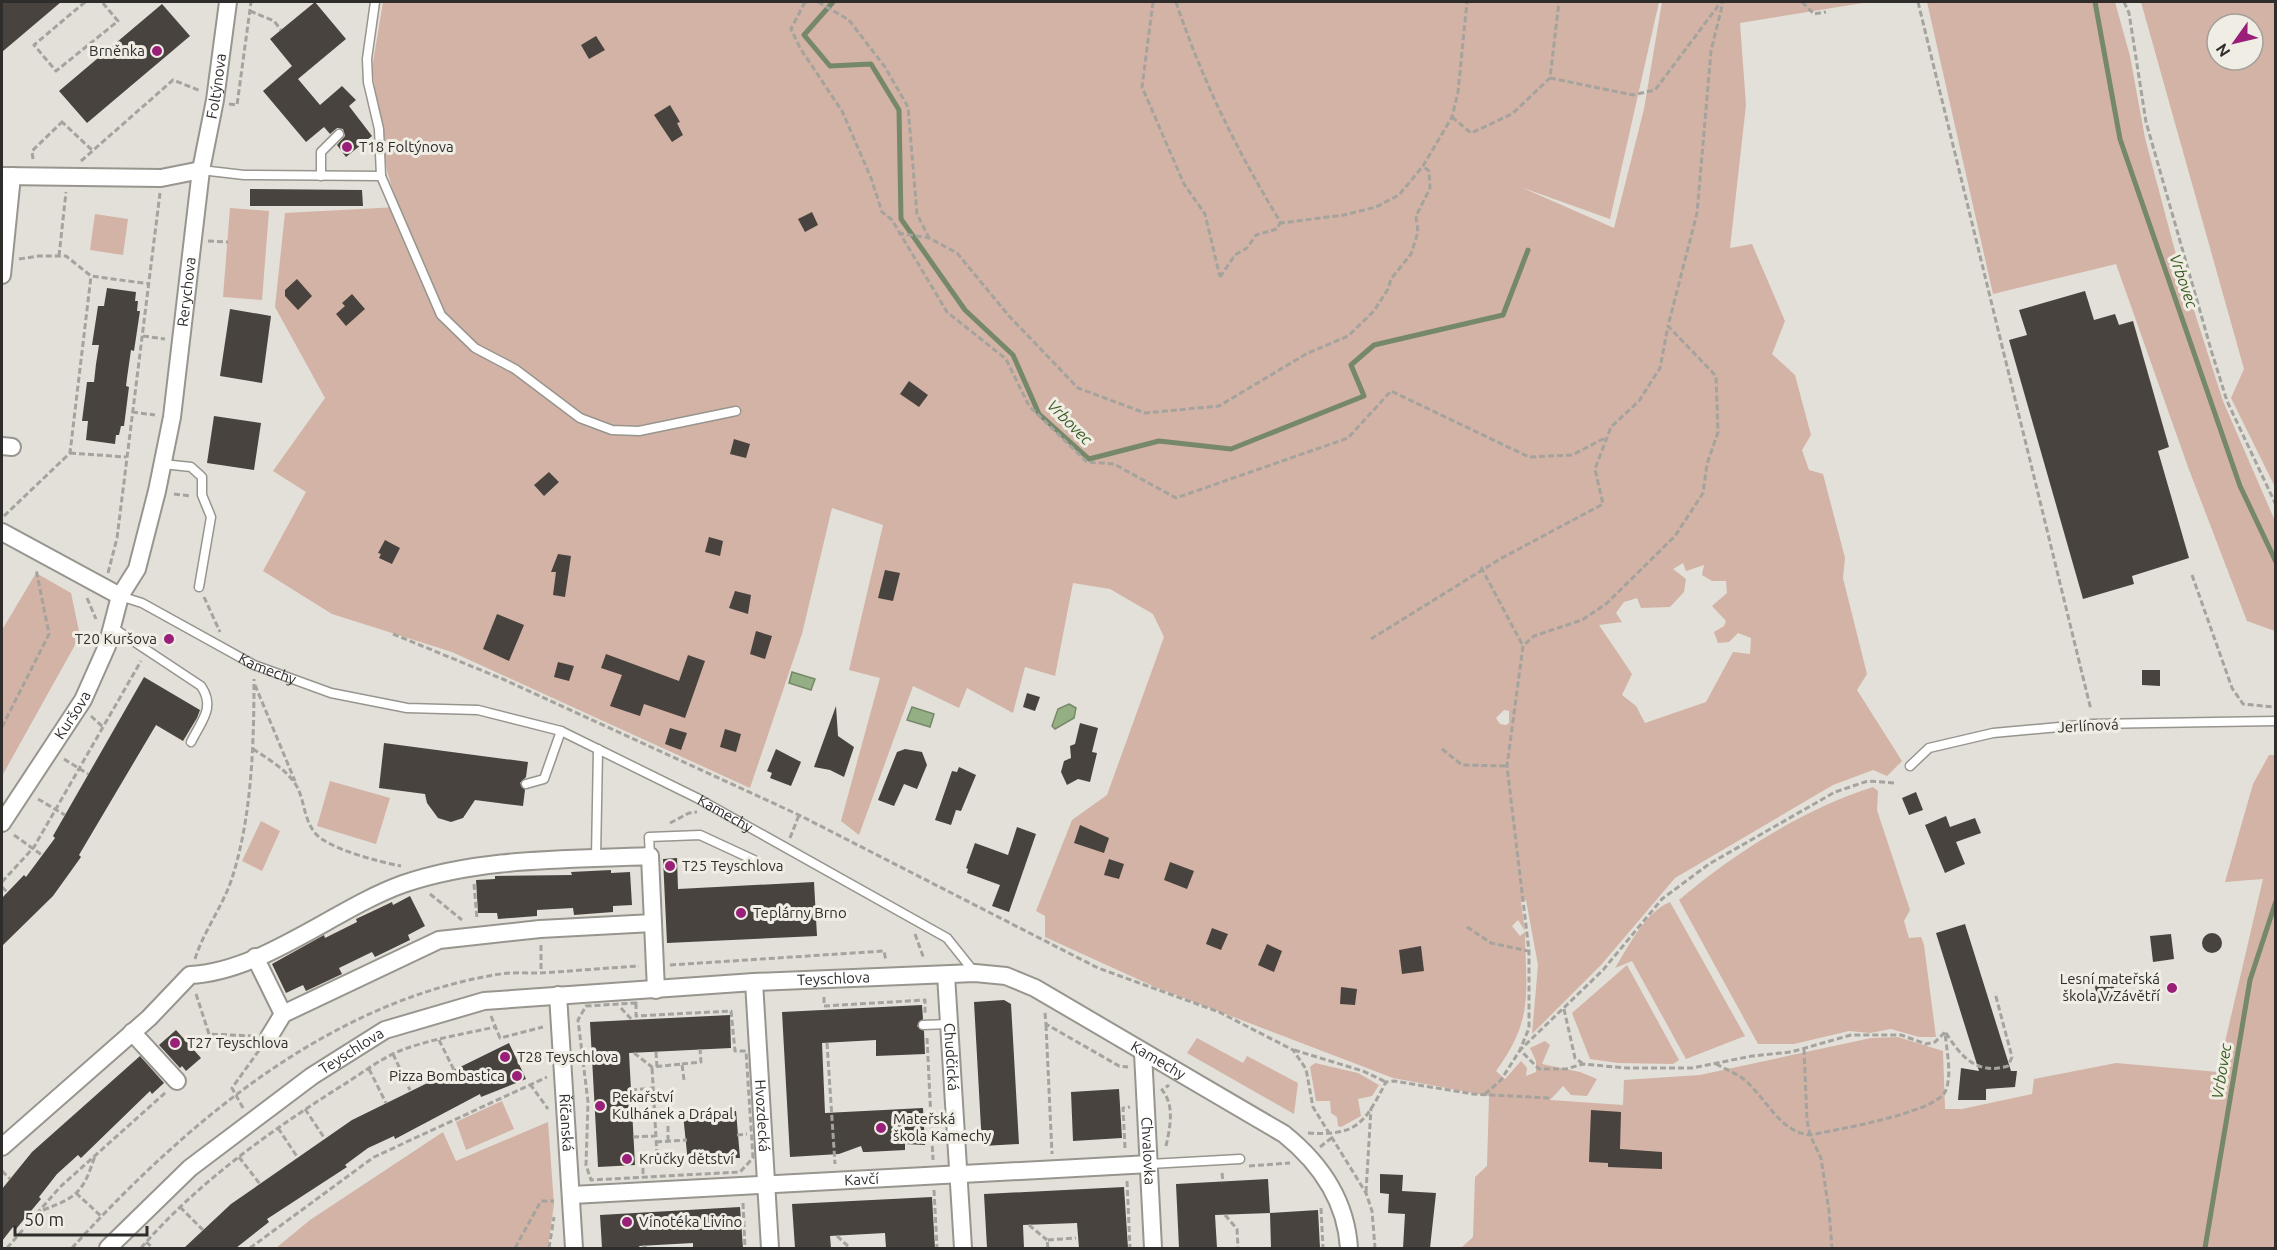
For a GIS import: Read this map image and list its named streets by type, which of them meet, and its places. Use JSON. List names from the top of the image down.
{
  "streets": {
    "street": [
      "Foltýnova",
      "Rerychova",
      "Kamechy",
      "Kuršova",
      "Teyschlova",
      "Chudčická",
      "Hvozdecká",
      "Říčanská",
      "Chvalovka",
      "Kavčí"
    ],
    "lane": ["Jerlínová"]
  },
  "crossings": [
    ["Foltýnova", "Rerychova"],
    ["Rerychova", "Kamechy"],
    ["Rerychova", "Kuršova"],
    ["Kamechy", "Kuršova"],
    ["Kamechy", "Teyschlova"],
    ["Kamechy", "Chvalovka"],
    ["Teyschlova", "Chudčická"],
    ["Teyschlova", "Hvozdecká"],
    ["Teyschlova", "Říčanská"],
    ["Chudčická", "Kavčí"],
    ["Hvozdecká", "Kavčí"],
    ["Říčanská", "Kavčí"],
    ["Chvalovka", "Kavčí"]
  ],
  "water": ["Vrbovec"],
  "places": [
    "Brněnka",
    "T18 Foltýnova",
    "T20 Kuršova",
    "T25 Teyschlova",
    "Teplárny Brno",
    "Lesní mateřská škola V Závětří",
    "T27 Teyschlova",
    "T28 Teyschlova",
    "Pizza Bombastica",
    "Pekařství Kulhánek a Drápal",
    "Mateřská škola Kamechy",
    "Krůčky dětství",
    "Vinotéka Livino"
  ],
  "scale_bar": "50 m",
  "north": "bottom left"
}
